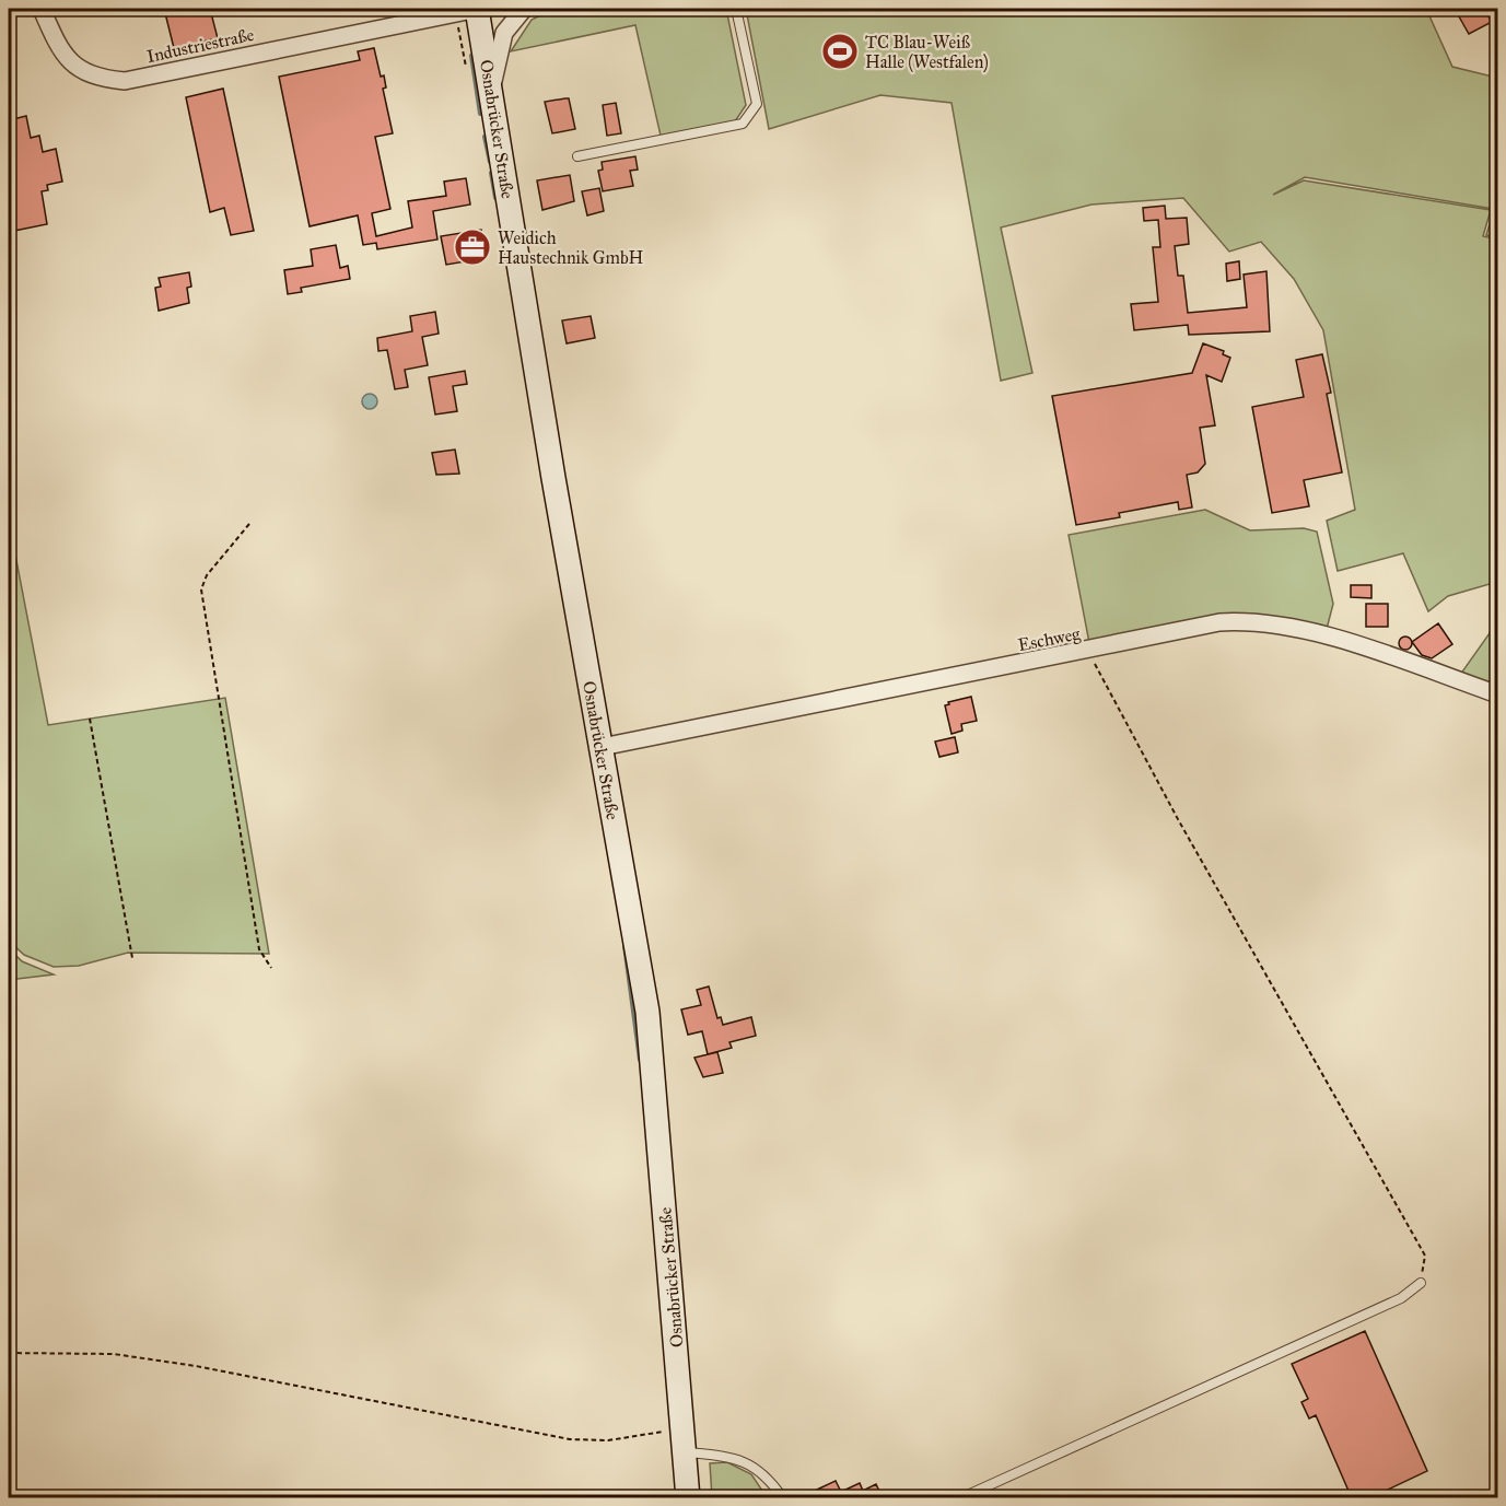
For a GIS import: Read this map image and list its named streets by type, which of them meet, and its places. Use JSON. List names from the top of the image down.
{
  "streets": {
    "main road": ["Osnabrücker Straße"],
    "street": ["Industriestraße", "Eschweg"]
  },
  "crossings": [
    ["Industriestraße", "Osnabrücker Straße"],
    ["Osnabrücker Straße", "Eschweg"]
  ],
  "places": {
    "sports": ["TC Blau-Weiß Halle (Westfalen)"],
    "office": ["Weidich Haustechnik GmbH"]
  }
}
